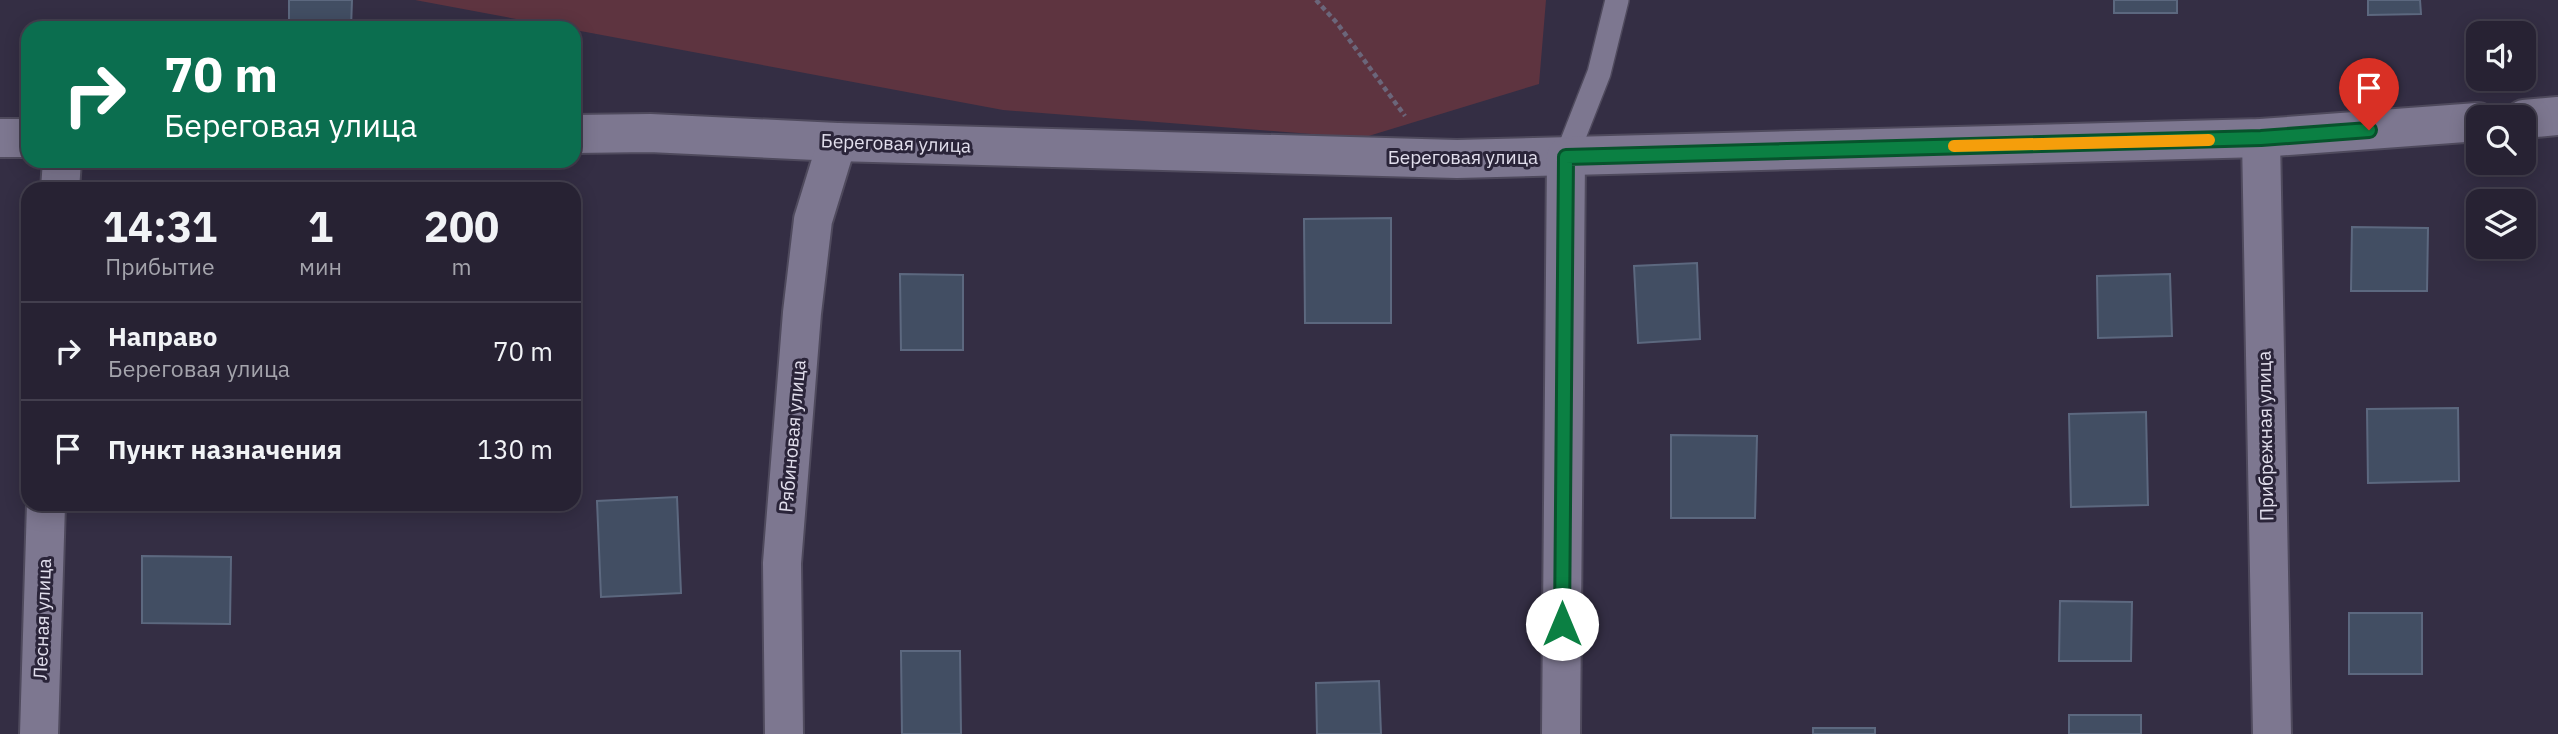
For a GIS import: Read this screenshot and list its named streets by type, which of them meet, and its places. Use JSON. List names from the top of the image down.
{
  "streets": {
    "street": [
      "Береговая улица",
      "Рябиновая улица",
      "Прибрежная улица",
      "Лесная улица"
    ]
  },
  "crossings": [
    ["Береговая улица", "Рябиновая улица"],
    ["Береговая улица", "Прибрежная улица"]
  ],
  "page": {
    "turn": ["70 m", "Береговая улица"],
    "eta": [
      "14:31",
      "Прибытие",
      "1",
      "мин",
      "200",
      "m"
    ],
    "list": [
      {
        "name": "Направо",
        "note": "Береговая улица",
        "value": "70 m"
      },
      {
        "name": "Пункт назначения",
        "value": "130 m"
      }
    ]
  }
}
